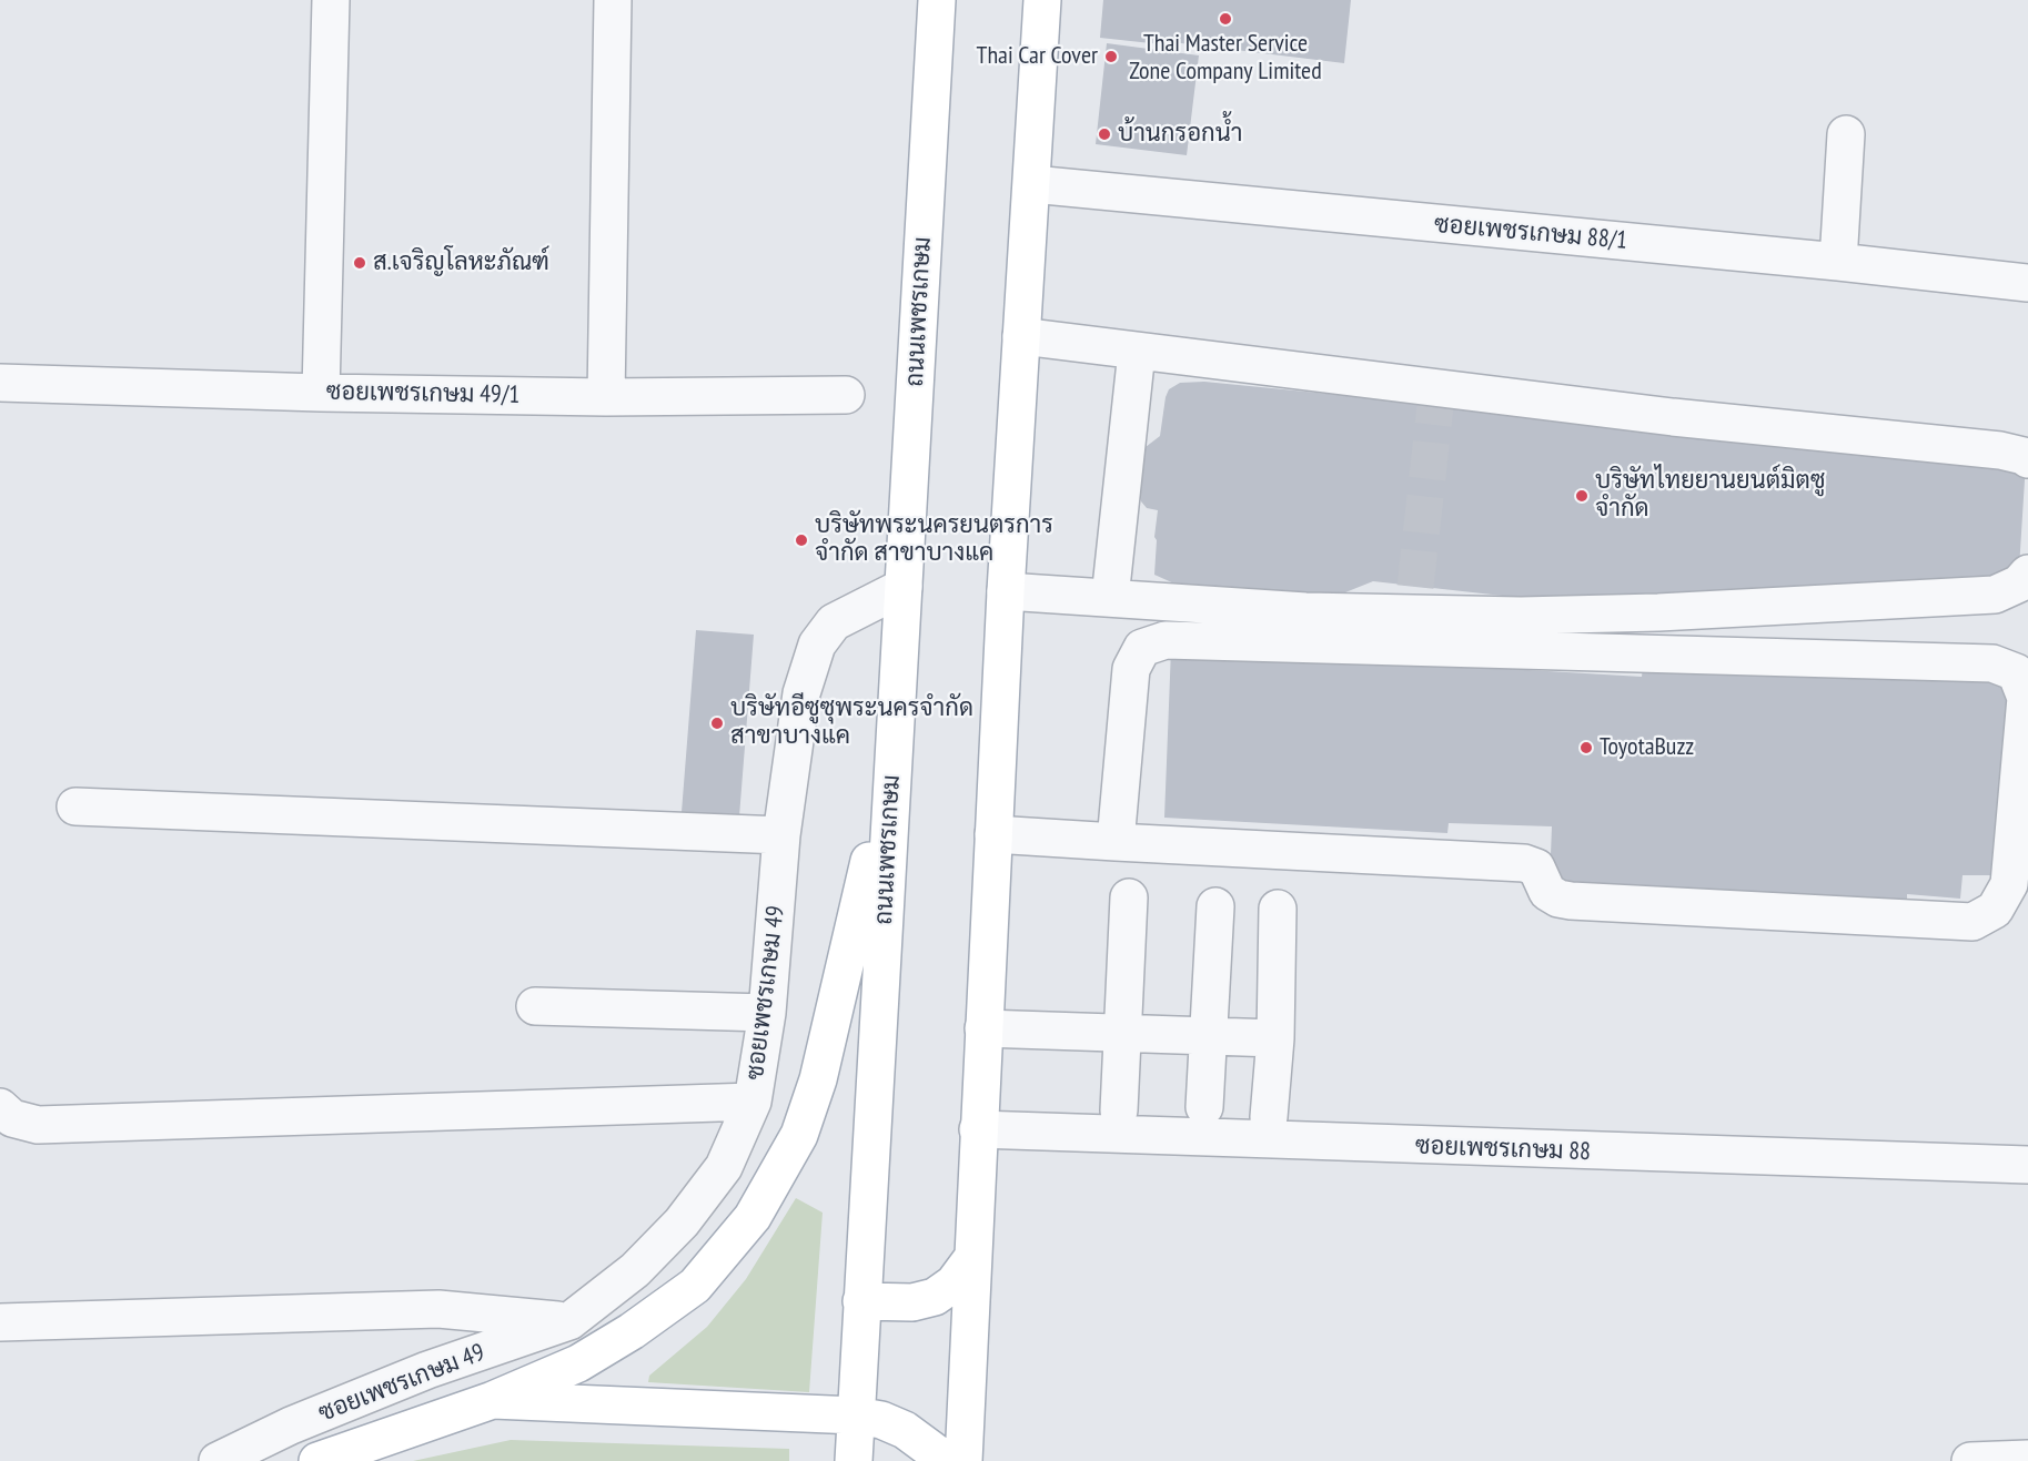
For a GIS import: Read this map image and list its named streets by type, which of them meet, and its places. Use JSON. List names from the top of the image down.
{
  "streets": {
    "main road": ["ถนนเพชรเกษม"],
    "street": [
      "ซอยเพชรเกษม 88/1",
      "ซอยเพชรเกษม 49/1",
      "ซอยเพชรเกษม 49",
      "ซอยเพชรเกษม 88"
    ]
  },
  "crossings": [
    ["ถนนเพชรเกษม", "ซอยเพชรเกษม 49"]
  ],
  "places": [
    "Thai Master Service Zone Company Limited",
    "Thai Car Cover",
    "บ้านกรอกน้ำ",
    "ส.เจริญโลหะภัณฑ์",
    "บริษัทไทยยานยนต์มิตซู จำกัด",
    "บริษัทพระนครยนตรการ จำกัด สาขาบางแค",
    "บริษัทอีซูซุพระนครจำกัด สาขาบางแค",
    "ToyotaBuzz"
  ]
}
